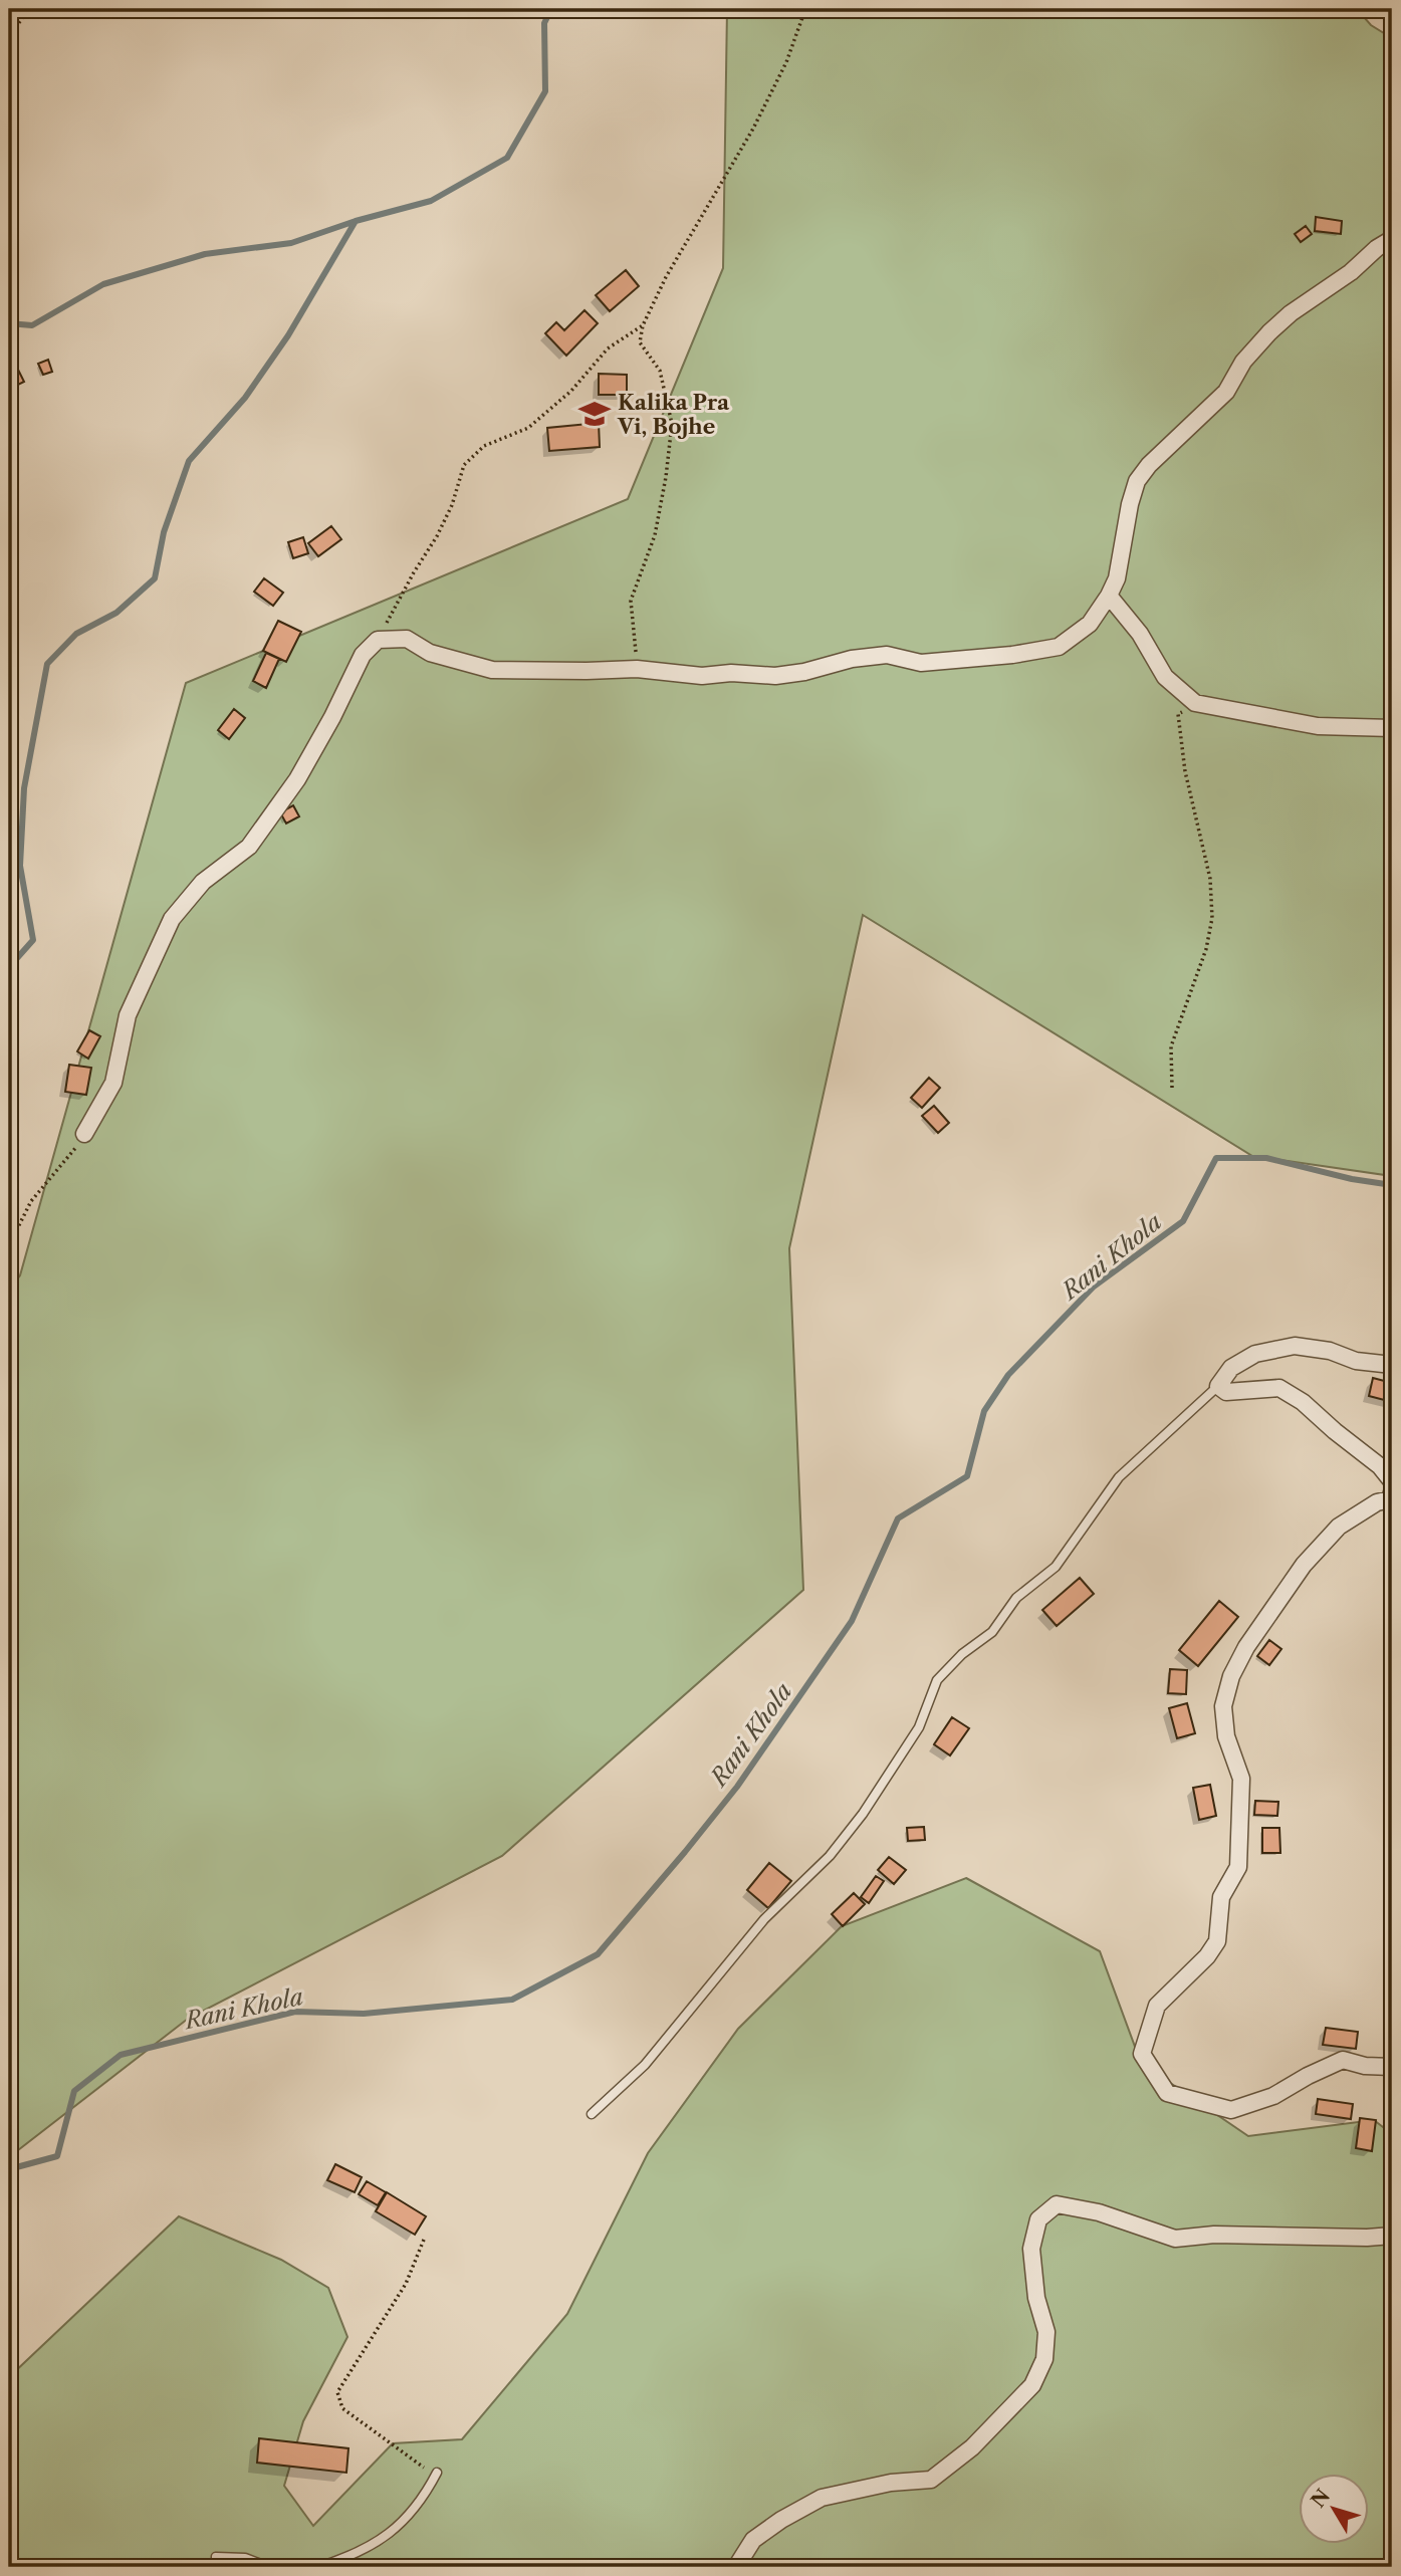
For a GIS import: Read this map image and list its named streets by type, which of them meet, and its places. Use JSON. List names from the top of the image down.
{
  "water": ["Rani Khola"],
  "places": {
    "school or university": ["Kalika Pra Vi, Bojhe"]
  },
  "north": "top left"
}
